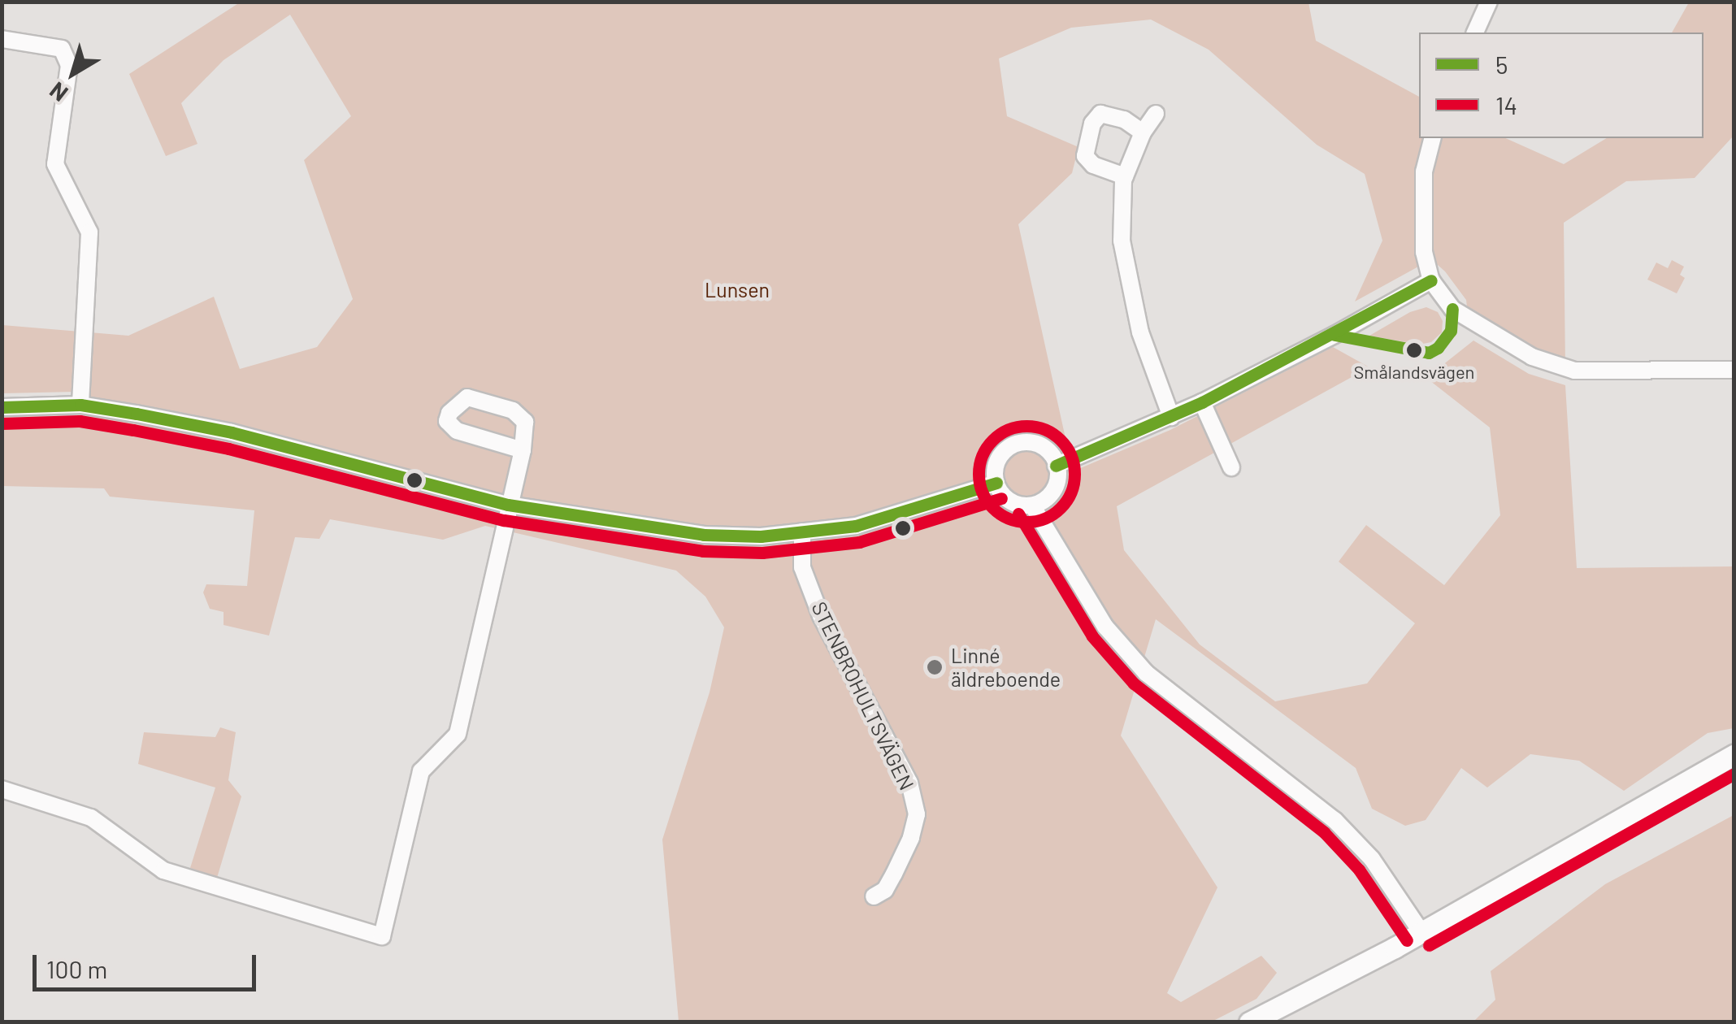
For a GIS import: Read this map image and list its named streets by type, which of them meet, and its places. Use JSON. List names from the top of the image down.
{
  "streets": {
    "street": ["STENBROHULTSVÄGEN"]
  },
  "parks": ["Lunsen"],
  "places": ["Smålandsvägen", "Linné äldreboende"],
  "lines": ["transit line 5", "transit line 14"],
  "legend": ["5", "14"],
  "scale_bar": "100 m",
  "north": "bottom left"
}
